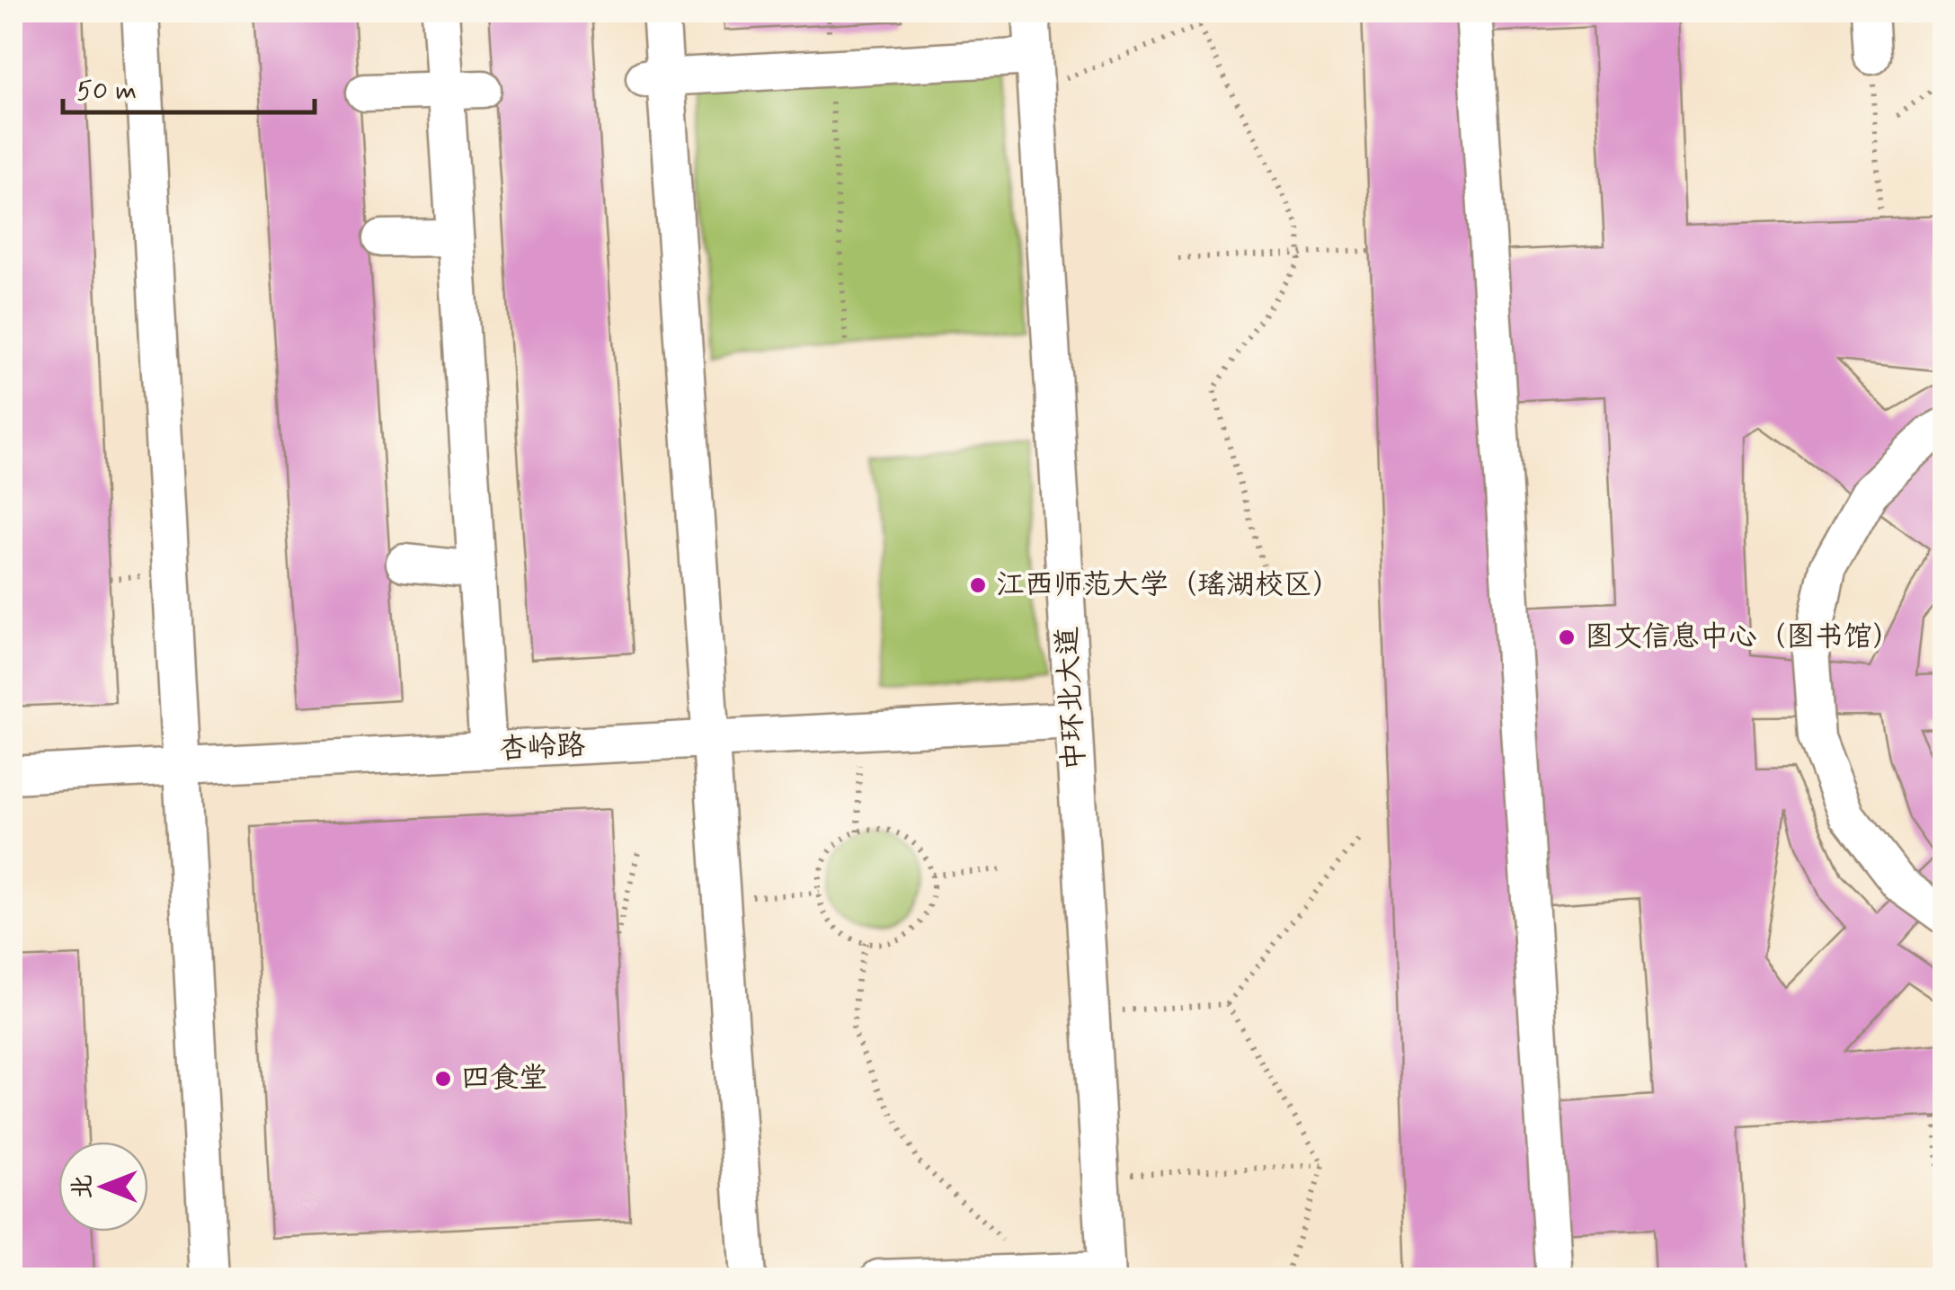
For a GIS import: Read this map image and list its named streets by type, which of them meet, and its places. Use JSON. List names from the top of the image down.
{
  "streets": {
    "street": ["中环北大道", "杏岭路"]
  },
  "crossings": [
    ["中环北大道", "杏岭路"]
  ],
  "places": ["江西师范大学（瑶湖校区）", "图文信息中心（图书馆）", "四食堂"],
  "scale_bar": "50 m",
  "north": "left"
}
